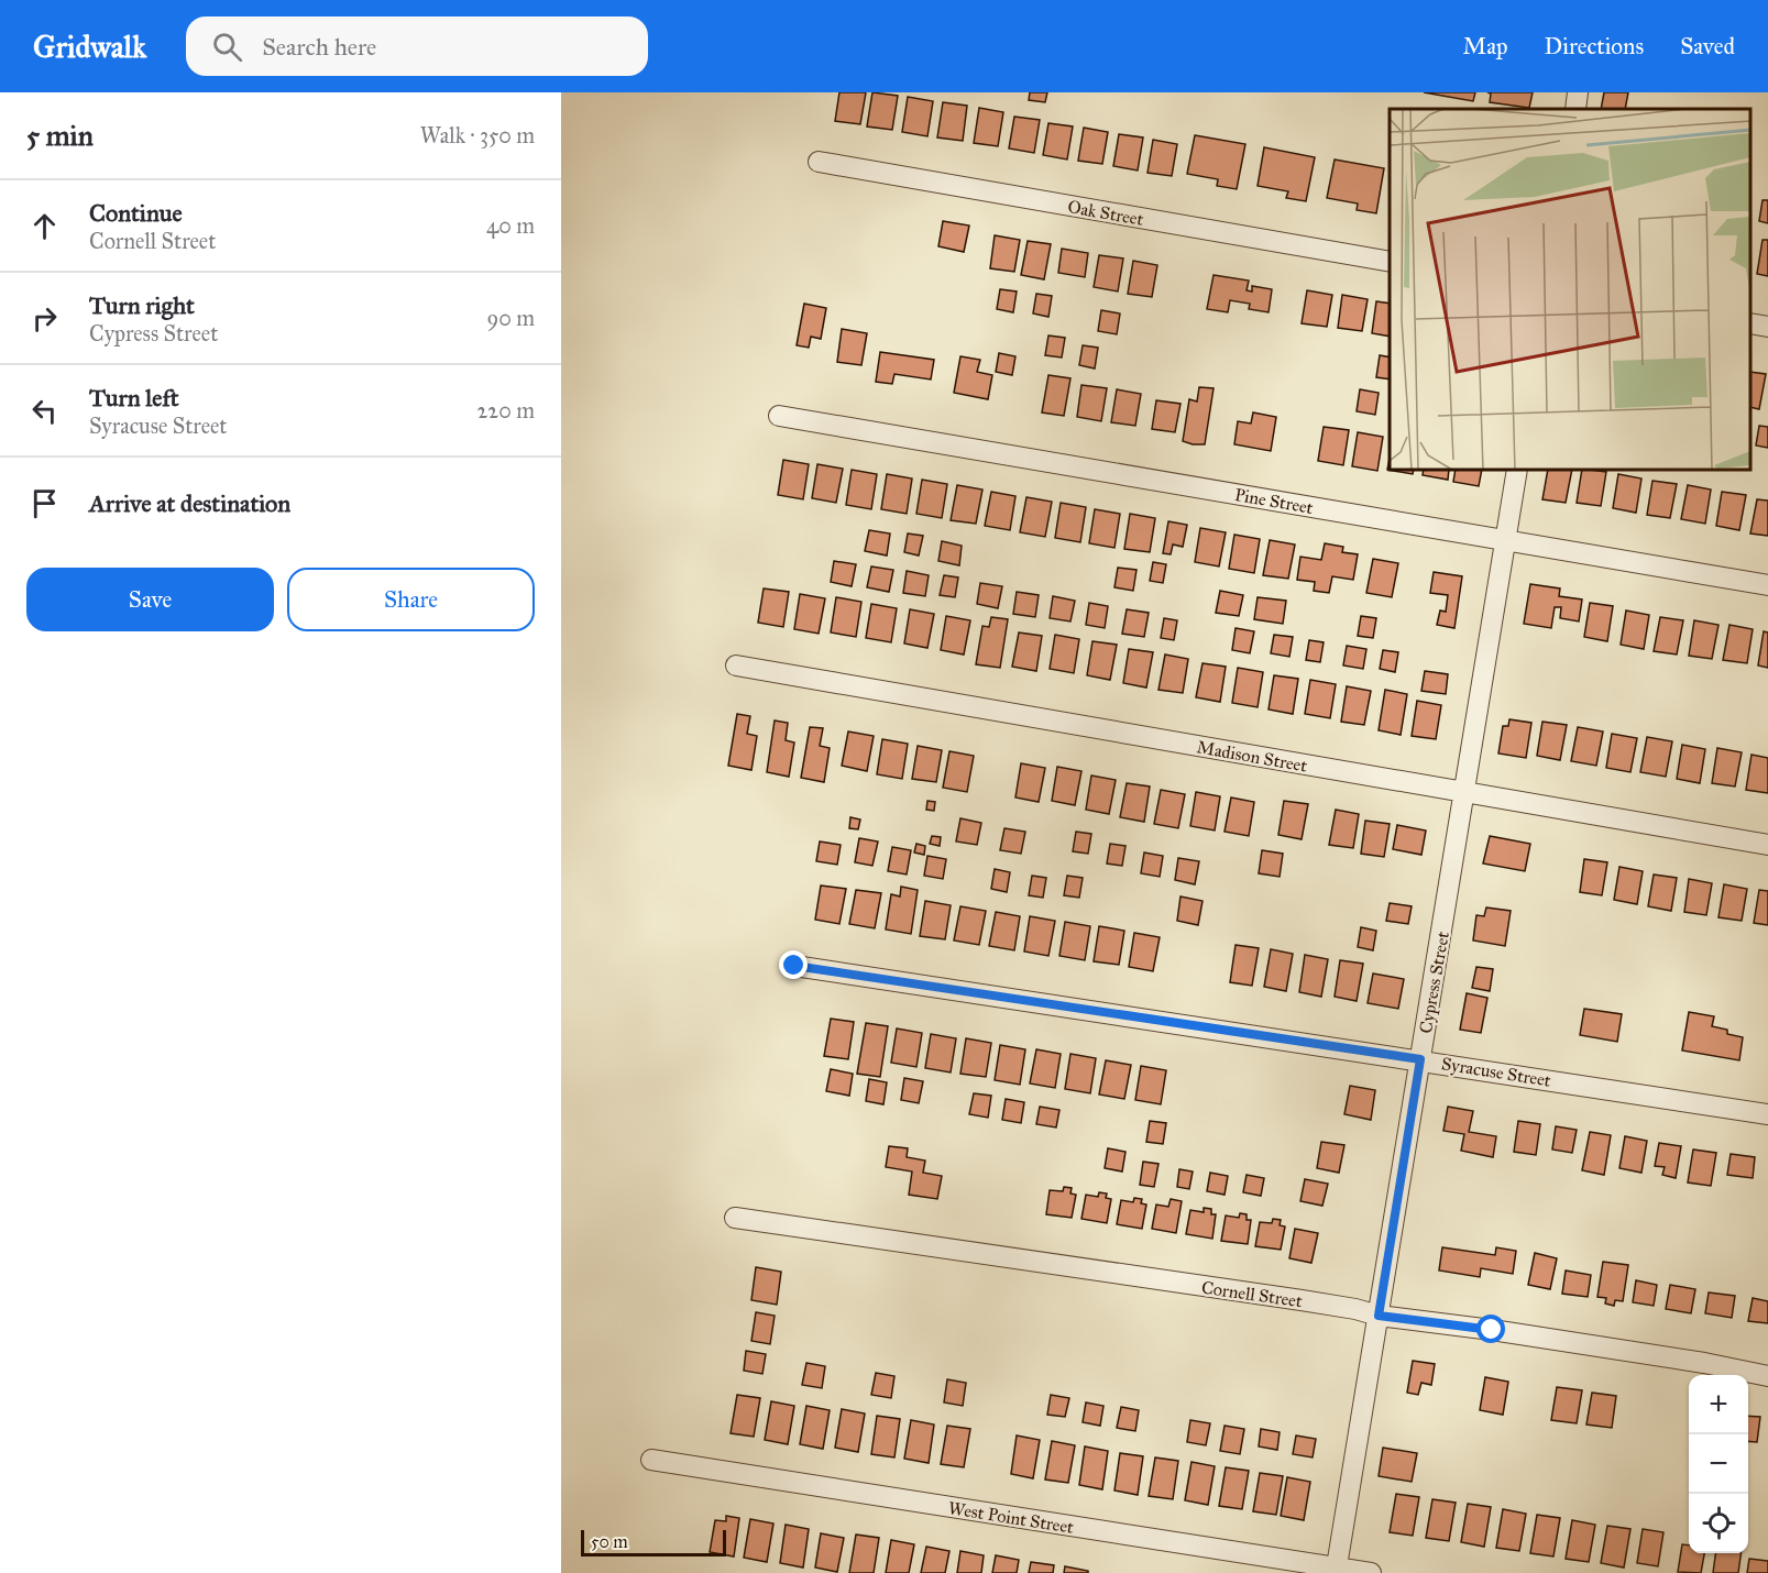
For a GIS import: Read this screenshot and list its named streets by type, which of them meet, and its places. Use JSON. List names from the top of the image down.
{
  "streets": {
    "street": [
      "Oak Street",
      "Pine Street",
      "Madison Street",
      "Cypress Street",
      "Syracuse Street",
      "Cornell Street",
      "West Point Street"
    ]
  },
  "crossings": [
    ["Pine Street", "Cypress Street"],
    ["Madison Street", "Cypress Street"],
    ["Cypress Street", "Syracuse Street"],
    ["Cypress Street", "Cornell Street"],
    ["Cypress Street", "West Point Street"]
  ],
  "scale_bar": "50 m",
  "page": {
    "header": "Gridwalk",
    "search": "Search here",
    "nav": ["Map", "Directions", "Saved"],
    "heading": ["5 min", "Walk · 350 m"],
    "list": [
      ["Continue", "Cornell Street", "40 m"],
      ["Turn right", "Cypress Street", "90 m"],
      ["Turn left", "Syracuse Street", "220 m"],
      "Arrive at destination"
    ],
    "buttons": ["Save", "Share"],
    "map_buttons": ["+", "−"],
    "scale": "50 m"
  }
}
